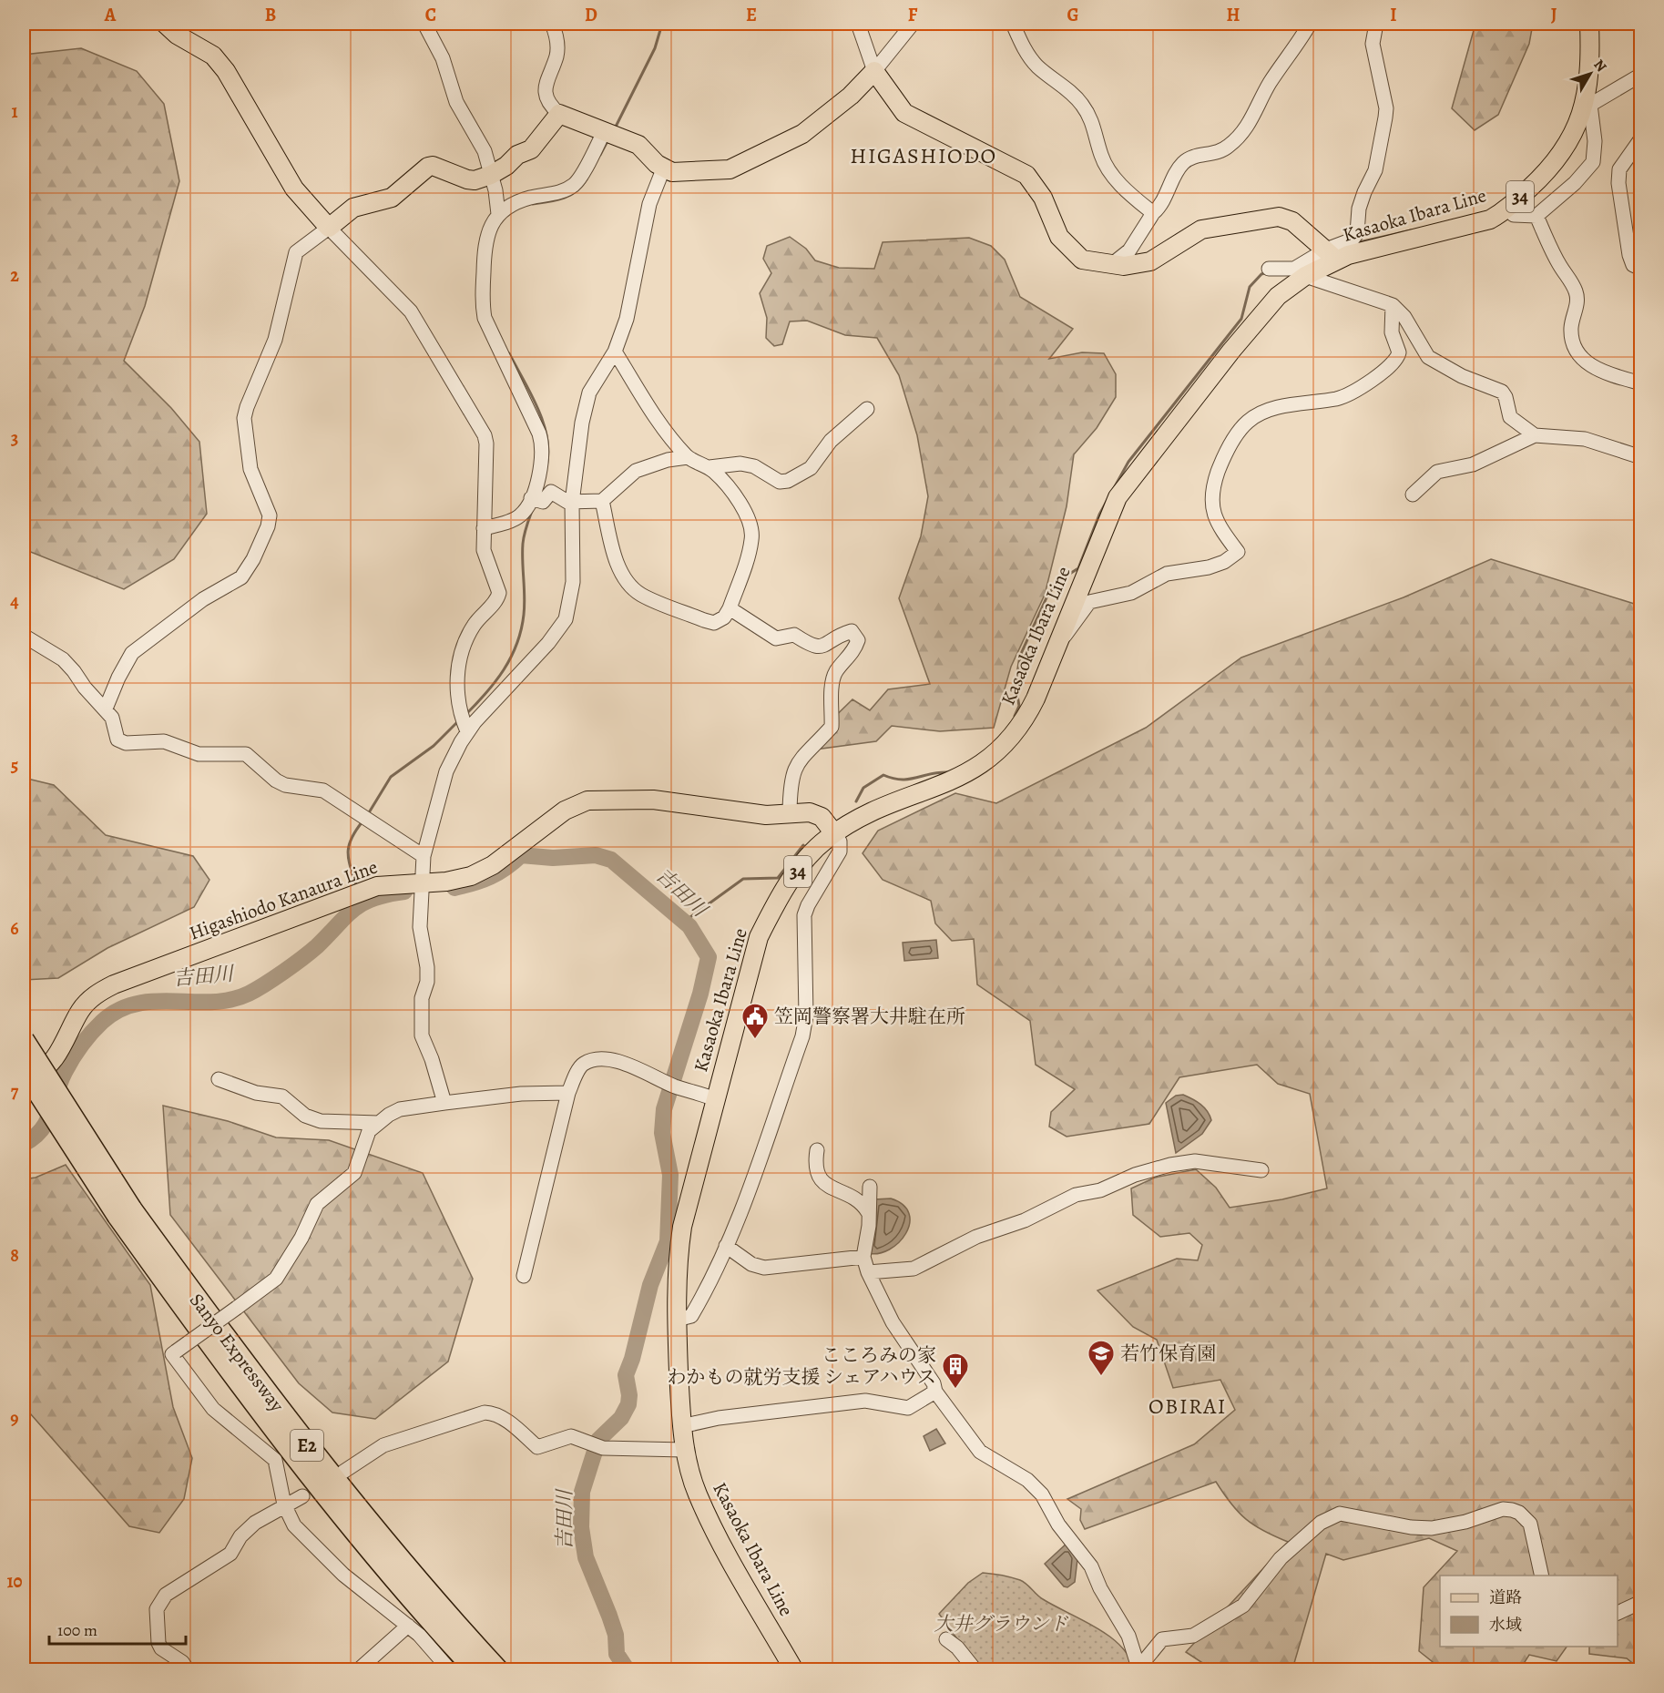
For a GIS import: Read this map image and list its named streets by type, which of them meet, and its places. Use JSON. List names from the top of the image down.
{
  "streets": {
    "highway": ["Sanyo Expressway", "E2"],
    "main road": ["34", "Kasaoka Ibara Line", "Higashiodo Kanaura Line"]
  },
  "crossings": [
    ["Kasaoka Ibara Line", "Higashiodo Kanaura Line"]
  ],
  "districts": ["HIGASHIODO", "OBIRAI"],
  "water": ["吉田川"],
  "parks": ["大井グラウンド"],
  "places": {
    "public building": ["笠岡警察署大井駐在所"],
    "school or university": ["若竹保育園"],
    "building": ["こころみの家 わかもの就労支援 シェアハウス"]
  },
  "legend": ["道路", "水域"],
  "scale_bar": "100 m",
  "north": "top right",
  "grid": {
    "columns": [
      "A",
      "B",
      "C",
      "D",
      "E",
      "F",
      "G",
      "H",
      "I",
      "J"
    ],
    "rows": [
      "1",
      "2",
      "3",
      "4",
      "5",
      "6",
      "7",
      "8",
      "9",
      "10"
    ]
  }
}
